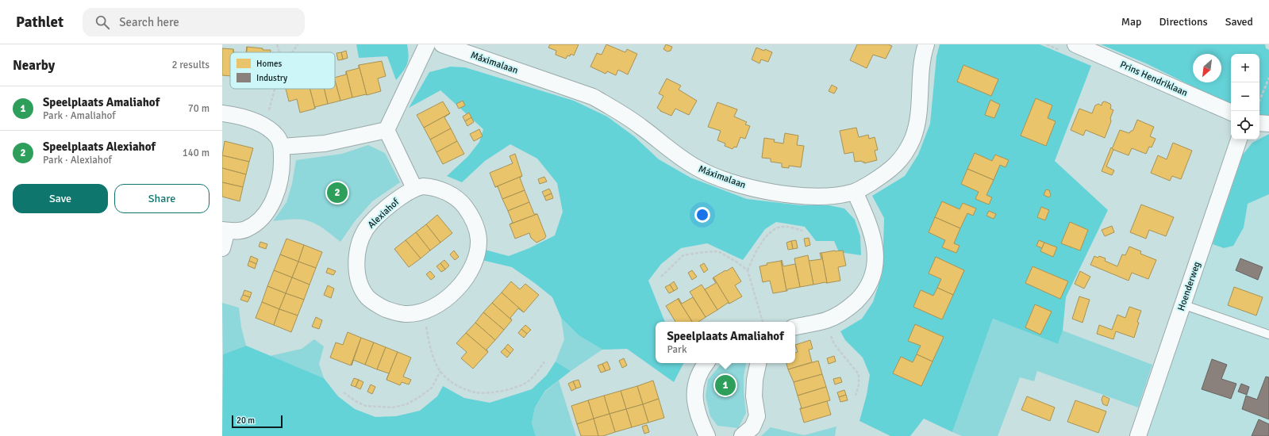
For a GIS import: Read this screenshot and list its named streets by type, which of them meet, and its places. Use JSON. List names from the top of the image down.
{
  "streets": {
    "street": [
      "Máximalaan",
      "Prins Hendriklaan",
      "Alexiahof",
      "Hoenderweg"
    ]
  },
  "legend": ["Homes", "Industry"],
  "scale_bar": "20 m",
  "north": "bottom left",
  "page": {
    "header": "Pathlet",
    "search": "Search here",
    "nav": ["Map", "Directions", "Saved"],
    "heading": ["Nearby", "2 results"],
    "map_buttons": ["+", "−"],
    "list": [
      {
        "mark": "1",
        "name": "Speelplaats Amaliahof",
        "note": "Park · Amaliahof",
        "value": "70 m"
      },
      {
        "mark": "2",
        "name": "Speelplaats Alexiahof",
        "note": "Park · Alexiahof",
        "value": "140 m"
      }
    ],
    "buttons": ["Save", "Share"],
    "pins": ["2", "1"],
    "popup": ["Speelplaats Amaliahof", "Park"],
    "scale": "20 m"
  }
}
